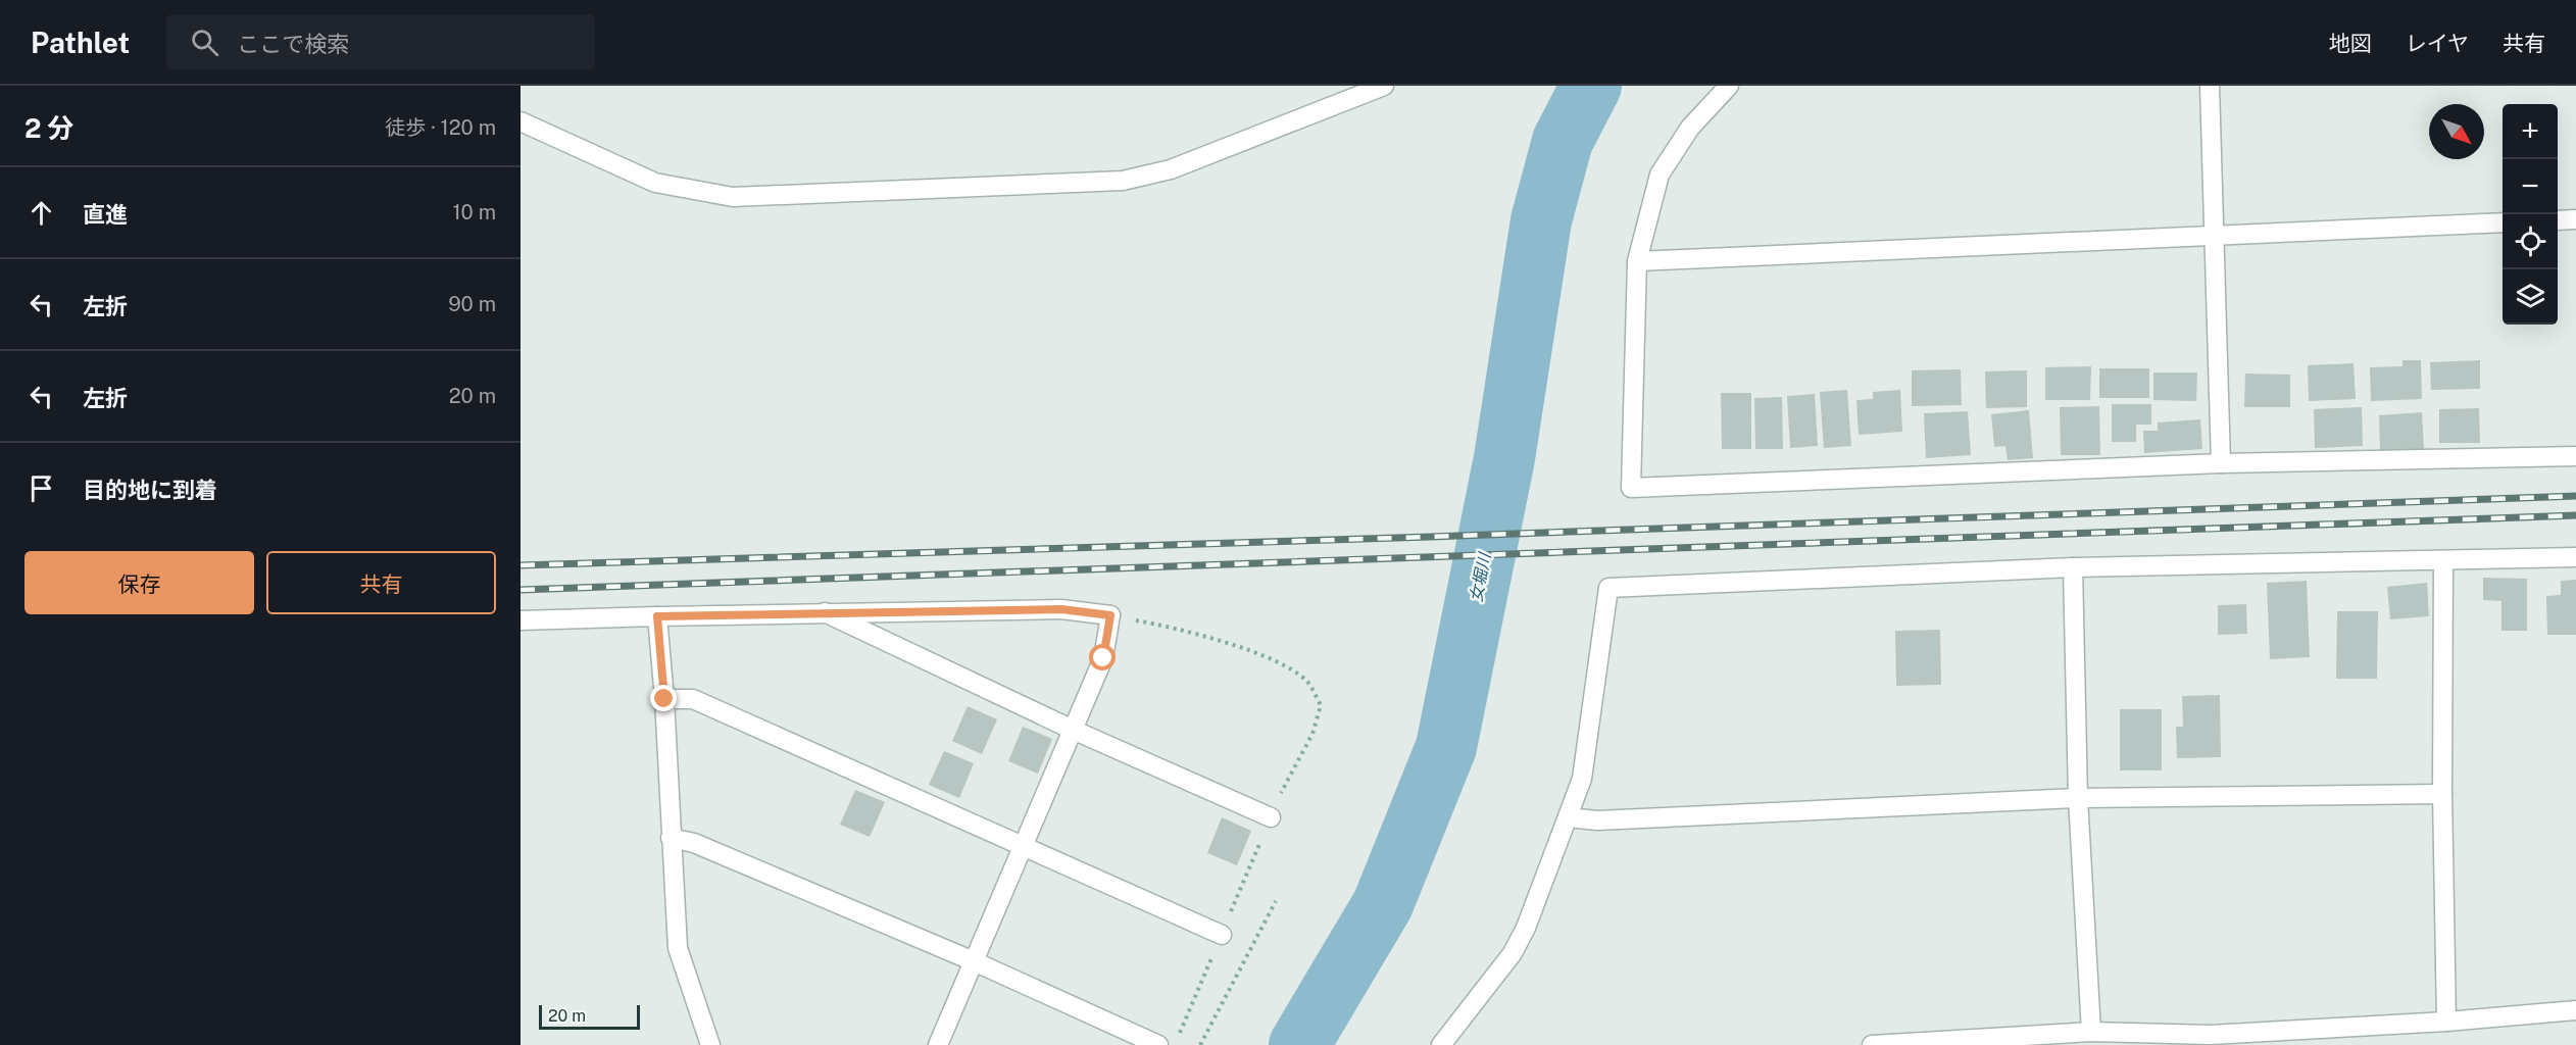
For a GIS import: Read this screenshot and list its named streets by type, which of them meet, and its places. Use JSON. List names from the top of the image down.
{
  "water": ["女堀川"],
  "scale_bar": "20 m",
  "north": "bottom right",
  "page": {
    "header": "Pathlet",
    "search": "ここで検索",
    "nav": ["地図", "レイヤ", "共有"],
    "heading": ["2 分", "徒歩 · 120 m"],
    "map_buttons": ["+", "−"],
    "list": [
      ["直進", "10 m"],
      ["左折", "90 m"],
      ["左折", "20 m"],
      "目的地に到着"
    ],
    "buttons": ["保存", "共有"],
    "scale": "20 m"
  }
}
